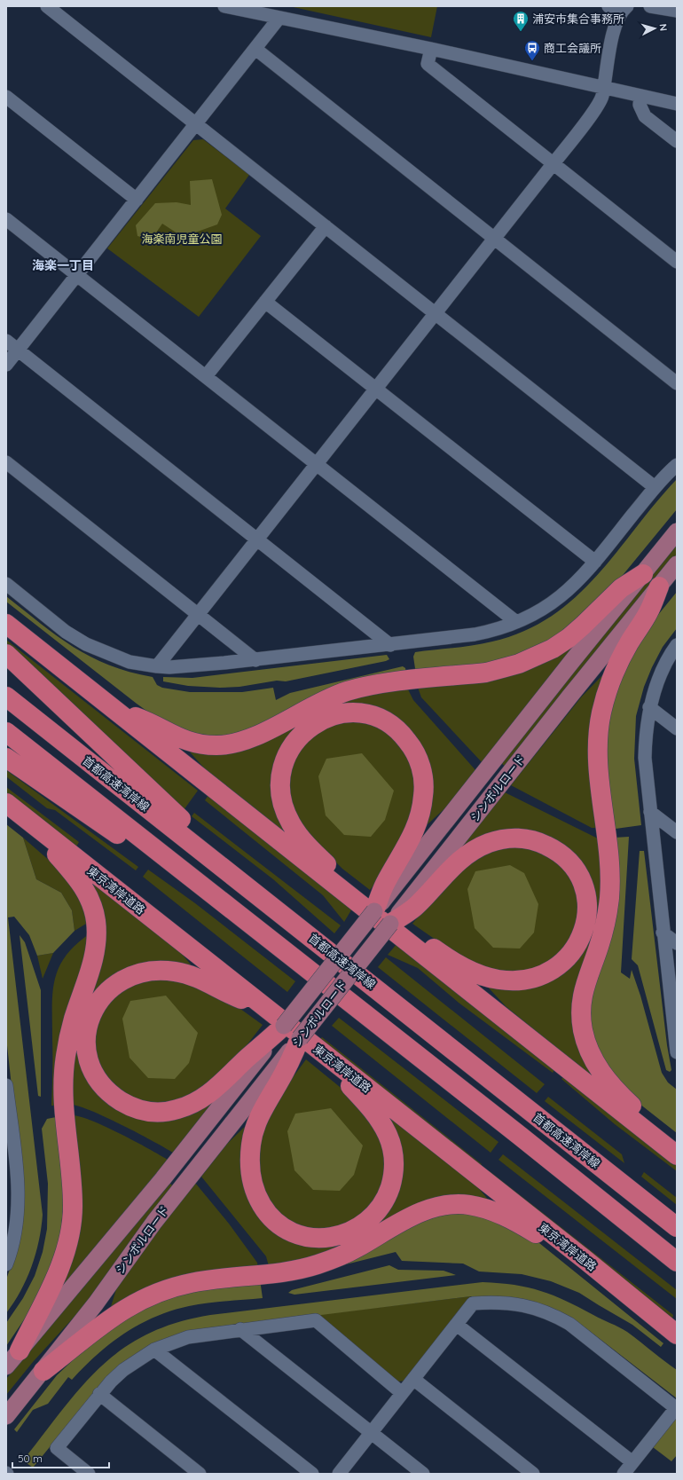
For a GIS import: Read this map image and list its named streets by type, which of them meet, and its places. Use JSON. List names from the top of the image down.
{
  "streets": {
    "highway": ["首都高速湾岸線", "東京湾岸道路"],
    "main road": ["シンボルロード"]
  },
  "districts": ["海楽一丁目"],
  "parks": ["海楽南児童公園"],
  "places": {
    "building": ["浦安市集合事務所"],
    "bus stop": ["商工会議所"]
  },
  "scale_bar": "50 m",
  "north": "right"
}
